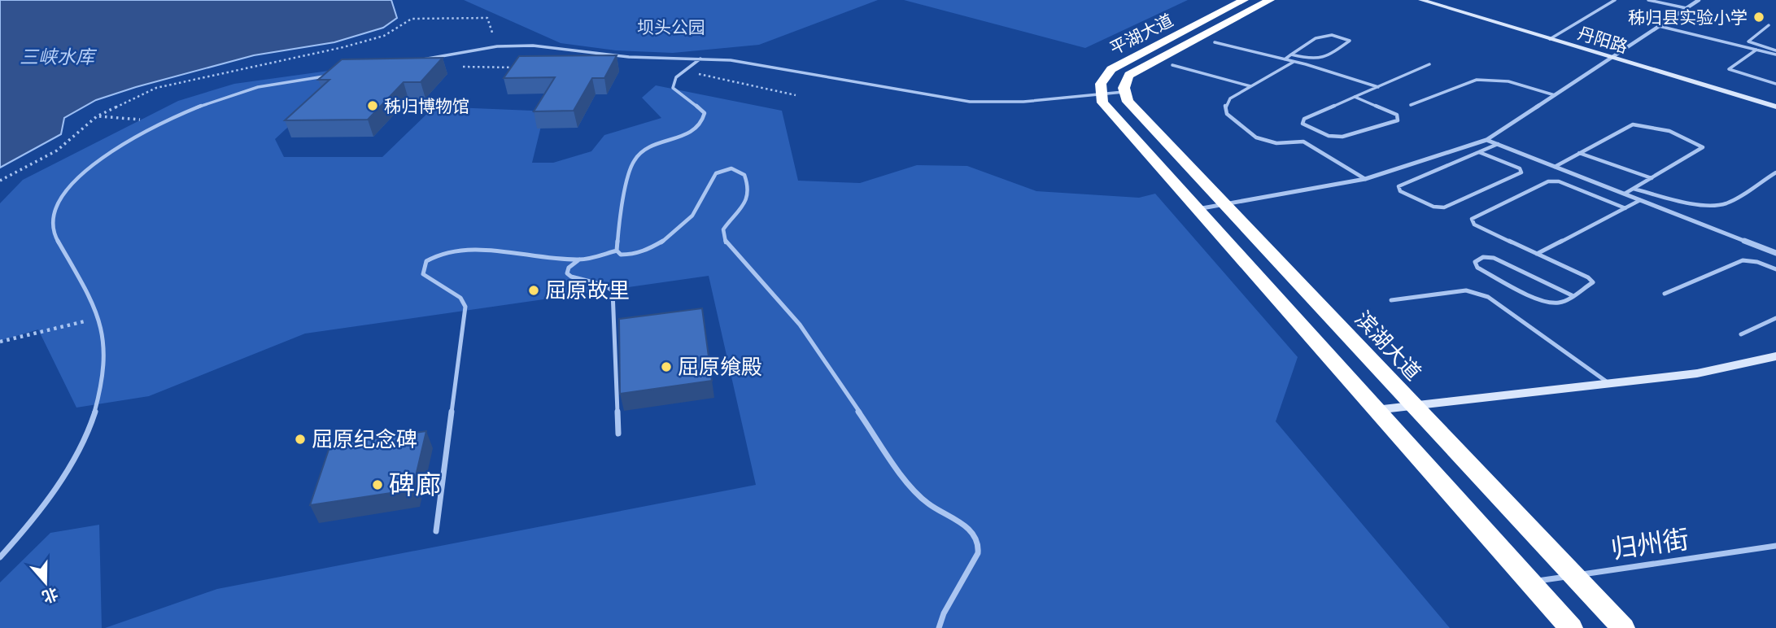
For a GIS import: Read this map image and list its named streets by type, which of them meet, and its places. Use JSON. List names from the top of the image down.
{
  "streets": {
    "highway": ["平湖大道", "滨湖大道"],
    "main road": ["丹阳路"],
    "lane": ["归州街"]
  },
  "crossings": [
    ["平湖大道", "滨湖大道"],
    ["滨湖大道", "归州街"]
  ],
  "water": ["三峡水库"],
  "parks": ["坝头公园"],
  "places": [
    "秭归县实验小学",
    "秭归博物馆",
    "屈原故里",
    "屈原飨殿",
    "屈原纪念碑",
    "碑廊"
  ],
  "north": "bottom"
}
